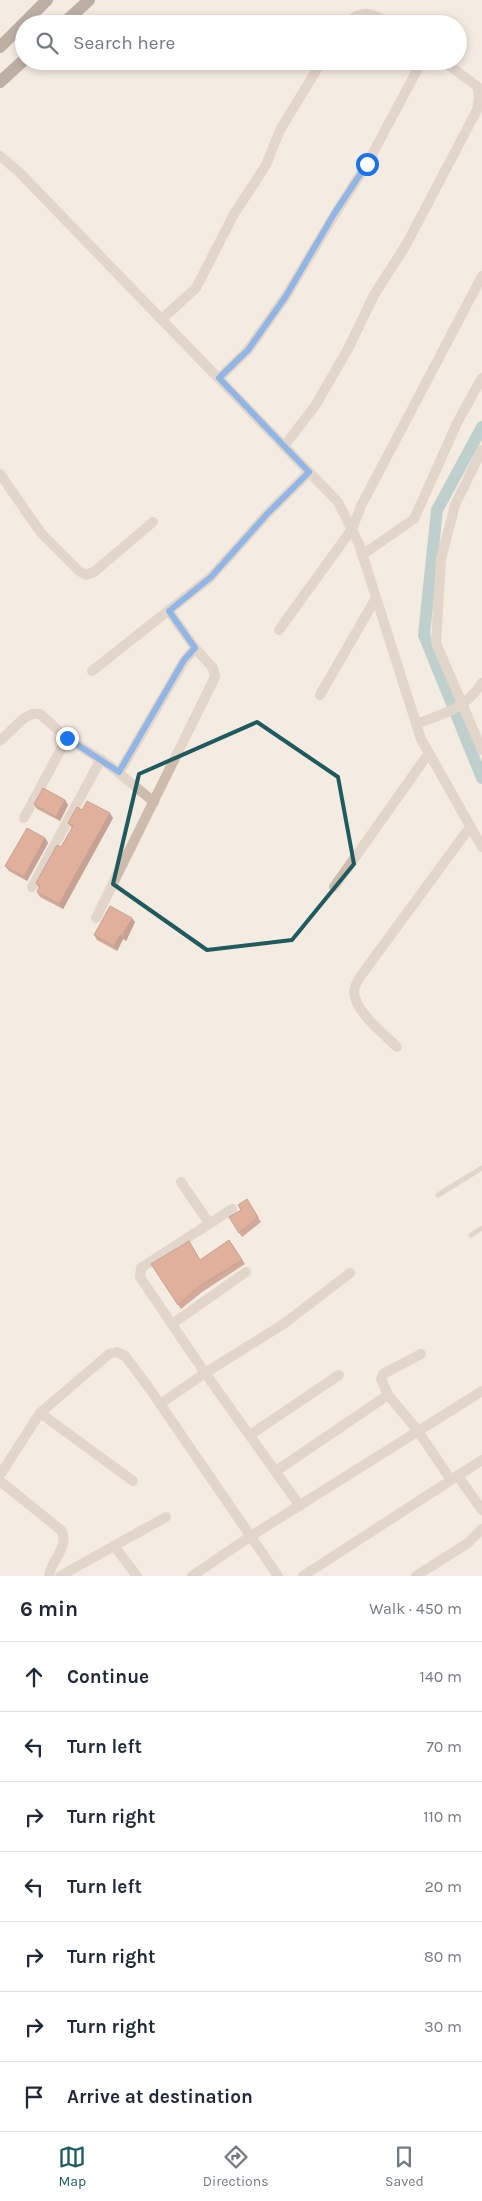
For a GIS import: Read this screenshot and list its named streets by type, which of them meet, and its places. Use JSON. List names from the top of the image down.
{
  "page": {
    "search": "Search here",
    "heading": ["6 min", "Walk · 450 m"],
    "list": [
      ["Continue", "140 m"],
      ["Turn left", "70 m"],
      ["Turn right", "110 m"],
      ["Turn left", "20 m"],
      ["Turn right", "80 m"],
      ["Turn right", "30 m"],
      "Arrive at destination"
    ],
    "nav": ["Map", "Directions", "Saved"]
  }
}
